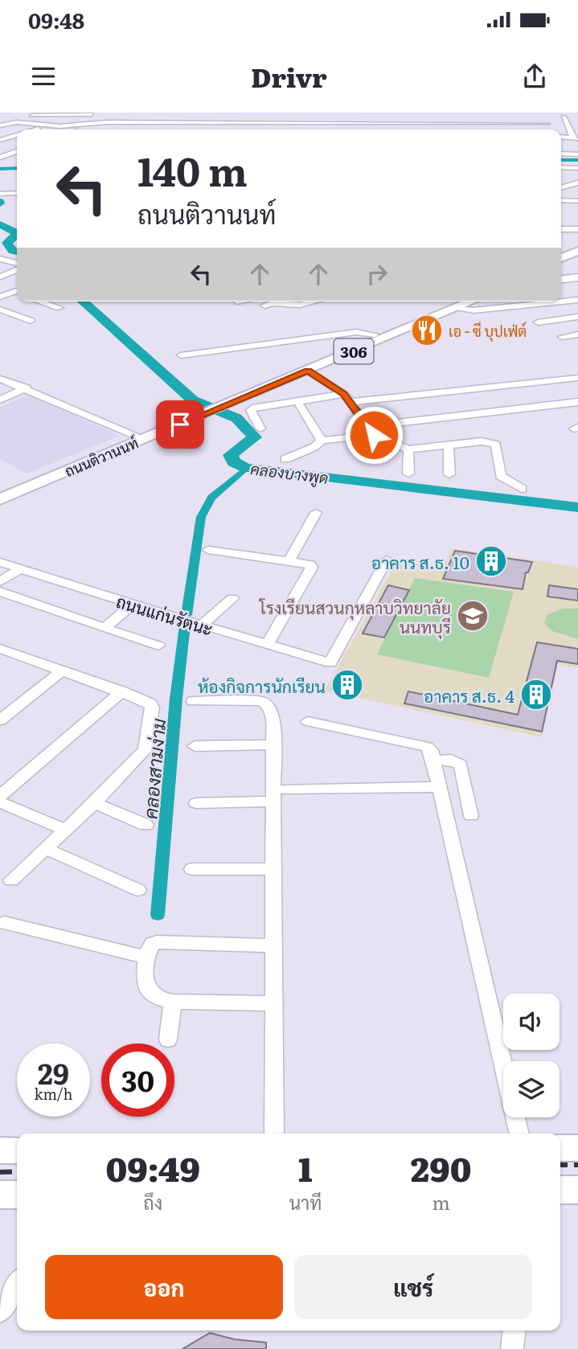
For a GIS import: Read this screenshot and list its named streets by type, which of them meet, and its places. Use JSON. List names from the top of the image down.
{
  "streets": {
    "main road": ["306", "ถนนติวานนท์"],
    "street": ["ถนนแก่นรัตนะ"]
  },
  "water": ["คลองบางพูด", "คลองสามง่าม"],
  "places": {
    "restaurant": ["เอ - ซี บุปเฟ่ต์"],
    "building": ["อาคาร ส.ธ. 10", "ห้องกิจการนักเรียน", "อาคาร ส.ธ. 4"],
    "school or university": ["โรงเรียนสวนกุหลาบวิทยาลัย นนทบุรี"]
  },
  "page": {
    "status": "09:48",
    "header": "Drivr",
    "turn": ["140 m", "ถนนติวานนท์"],
    "speed": "29 km/h",
    "limit": "30",
    "eta": [
      "09:49",
      "ถึง",
      "1",
      "นาที",
      "290",
      "m"
    ],
    "buttons": ["ออก", "แชร์"]
  }
}
